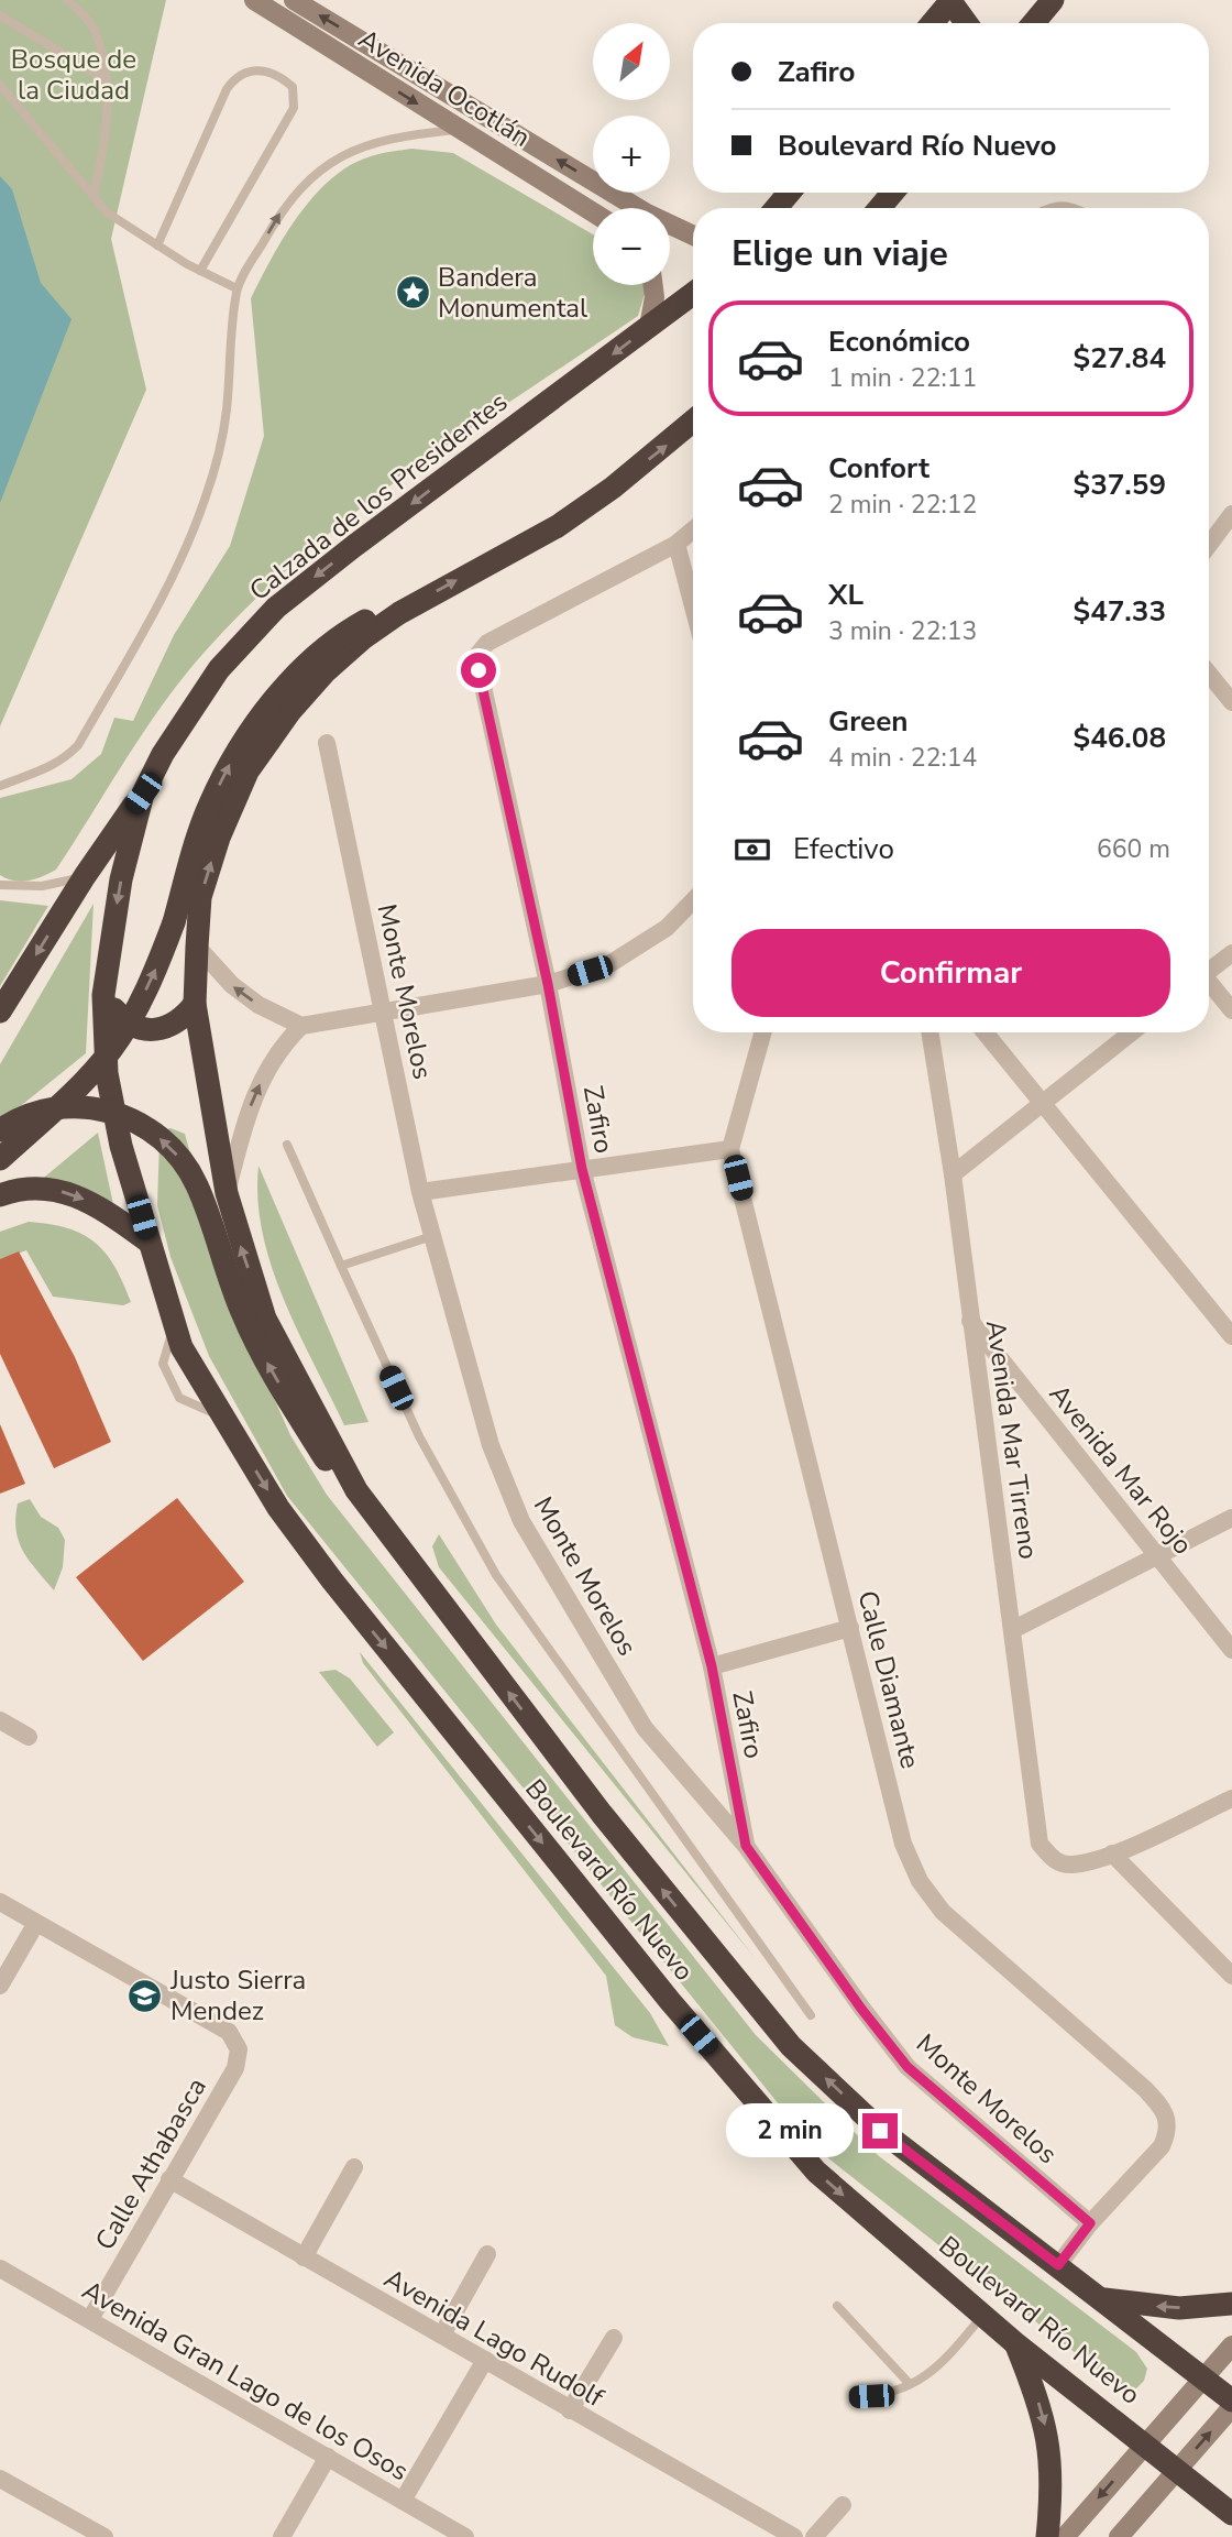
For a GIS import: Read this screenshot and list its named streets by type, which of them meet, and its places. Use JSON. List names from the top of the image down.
{
  "streets": {
    "highway": ["Calzada de los Presidentes", "Boulevard Río Nuevo"],
    "main road": ["Avenida Ocotlán"],
    "street": [
      "Monte Morelos",
      "Zafiro",
      "Avenida Mar Tirreno",
      "Avenida Mar Rojo",
      "Calle Diamante",
      "Calle Athabasca",
      "Avenida Lago Rudolf",
      "Avenida Gran Lago de los Osos"
    ]
  },
  "crossings": [
    ["Calzada de los Presidentes", "Boulevard Río Nuevo"],
    ["Monte Morelos", "Zafiro"],
    ["Monte Morelos", "Calle Diamante"],
    ["Avenida Mar Tirreno", "Avenida Mar Rojo"],
    ["Calle Athabasca", "Avenida Lago Rudolf"],
    ["Calle Athabasca", "Avenida Gran Lago de los Osos"]
  ],
  "parks": ["Bosque de la Ciudad"],
  "places": {
    "place": ["Bandera Monumental"],
    "school or university": ["Justo Sierra Mendez"]
  },
  "north": "top right",
  "page": {
    "map_buttons": ["+", "−"],
    "banner": ["Zafiro", "Boulevard Río Nuevo"],
    "heading": "Elige un viaje",
    "list": [
      {
        "name": "Económico",
        "note": "1 min · 22:11",
        "value": "$27.84"
      },
      {
        "name": "Confort",
        "note": "2 min · 22:12",
        "value": "$37.59"
      },
      {
        "name": "XL",
        "note": "3 min · 22:13",
        "value": "$47.33"
      },
      {
        "name": "Green",
        "note": "4 min · 22:14",
        "value": "$46.08"
      }
    ],
    "pay": ["Efectivo", "660 m"],
    "buttons": "Confirmar",
    "bubble": "2 min"
  }
}
